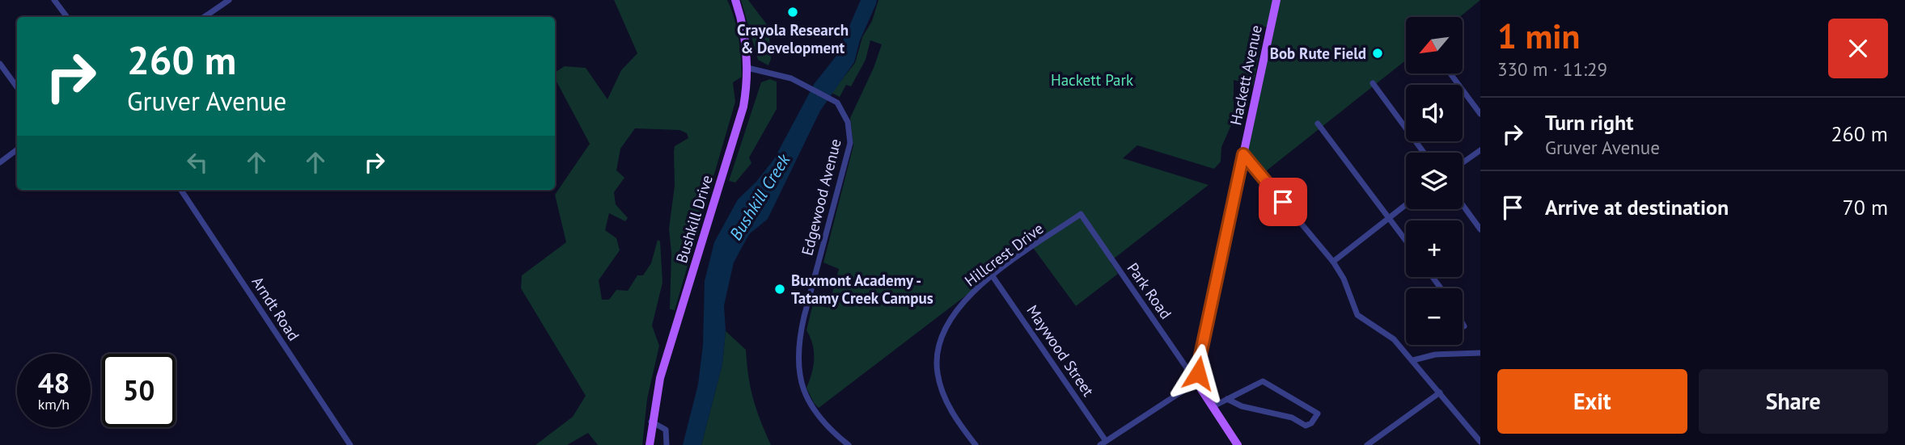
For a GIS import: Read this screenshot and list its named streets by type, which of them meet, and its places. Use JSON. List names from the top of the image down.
{
  "streets": {
    "main road": ["Hackett Avenue", "Bushkill Drive"],
    "street": [
      "Edgewood Avenue",
      "Hillcrest Drive",
      "Park Road",
      "Arndt Road",
      "Maywood Street"
    ]
  },
  "crossings": [
    ["Hackett Avenue", "Park Road"],
    ["Edgewood Avenue", "Bushkill Drive"],
    ["Hillcrest Drive", "Park Road"],
    ["Hillcrest Drive", "Maywood Street"]
  ],
  "water": ["Bushkill Creek"],
  "parks": ["Hackett Park"],
  "places": ["Crayola Research & Development", "Bob Rute Field", "Buxmont Academy - Tatamy Creek Campus"],
  "north": "bottom left",
  "page": {
    "heading": ["1 min", "330 m · 11:29"],
    "map_buttons": ["+", "−"],
    "turn": ["260 m", "Gruver Avenue"],
    "list": [
      {
        "name": "Turn right",
        "note": "Gruver Avenue",
        "value": "260 m"
      },
      {
        "name": "Arrive at destination",
        "value": "70 m"
      }
    ],
    "speed": "48 km/h",
    "limit": "50",
    "buttons": ["Exit", "Share"]
  }
}
